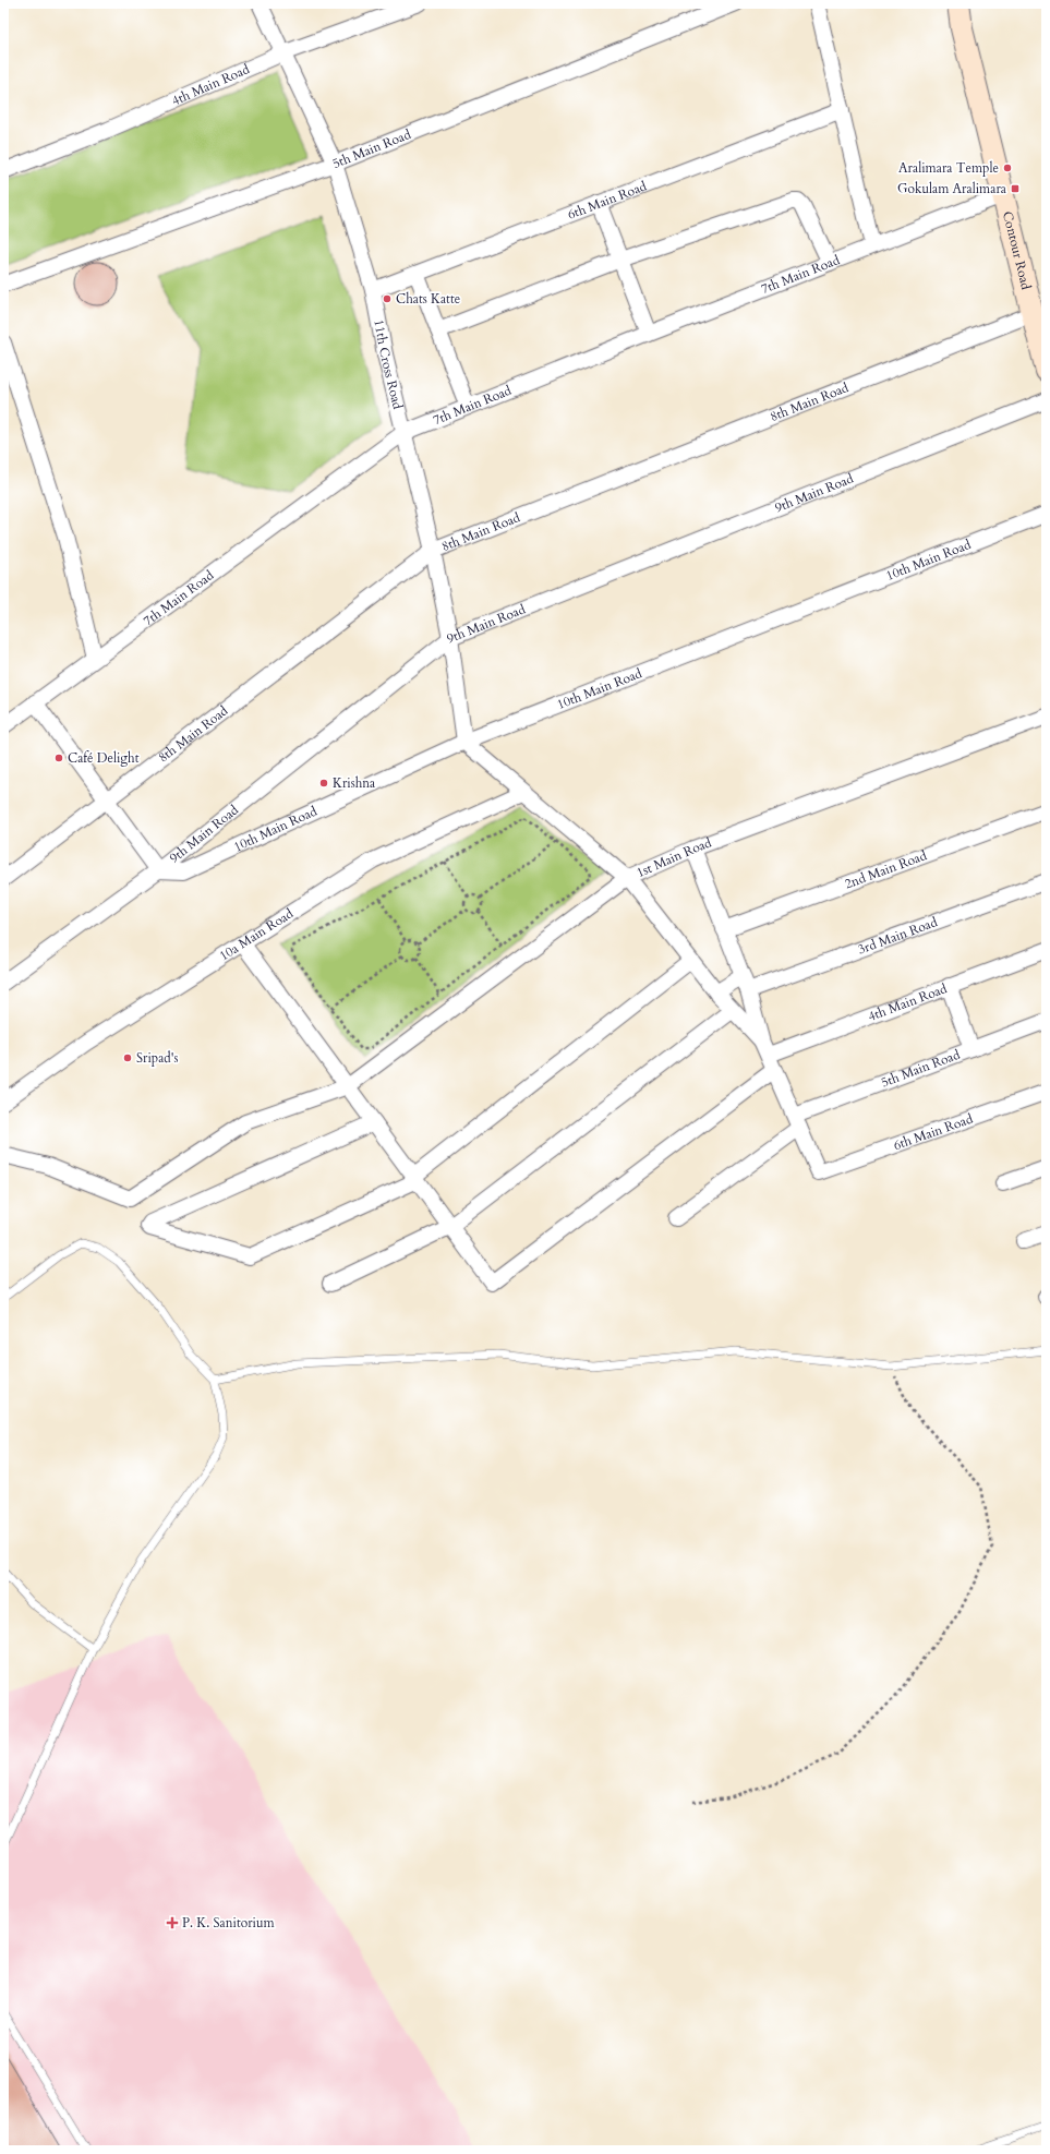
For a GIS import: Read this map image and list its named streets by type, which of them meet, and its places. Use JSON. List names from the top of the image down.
{
  "streets": {
    "main road": ["Contour Road"],
    "street": [
      "4th Main Road",
      "5th Main Road",
      "6th Main Road",
      "7th Main Road",
      "11th Cross Road",
      "8th Main Road",
      "9th Main Road",
      "10th Main Road",
      "1st Main Road",
      "2nd Main Road",
      "10a Main Road",
      "3rd Main Road"
    ]
  },
  "crossings": [
    ["4th Main Road", "11th Cross Road"],
    ["5th Main Road", "6th Main Road"],
    ["5th Main Road", "11th Cross Road"],
    ["6th Main Road", "11th Cross Road"],
    ["Contour Road", "7th Main Road"],
    ["Contour Road", "8th Main Road"],
    ["7th Main Road", "11th Cross Road"],
    ["11th Cross Road", "8th Main Road"],
    ["11th Cross Road", "9th Main Road"],
    ["11th Cross Road", "10th Main Road"],
    ["9th Main Road", "10th Main Road"]
  ],
  "places": {
    "other": [
      "Aralimara Temple",
      "Chats Katte",
      "Café Delight",
      "Krishna",
      "Sripad's"
    ],
    "transit": ["Gokulam Aralimara"],
    "health": ["P. K. Sanitorium"]
  }
}
